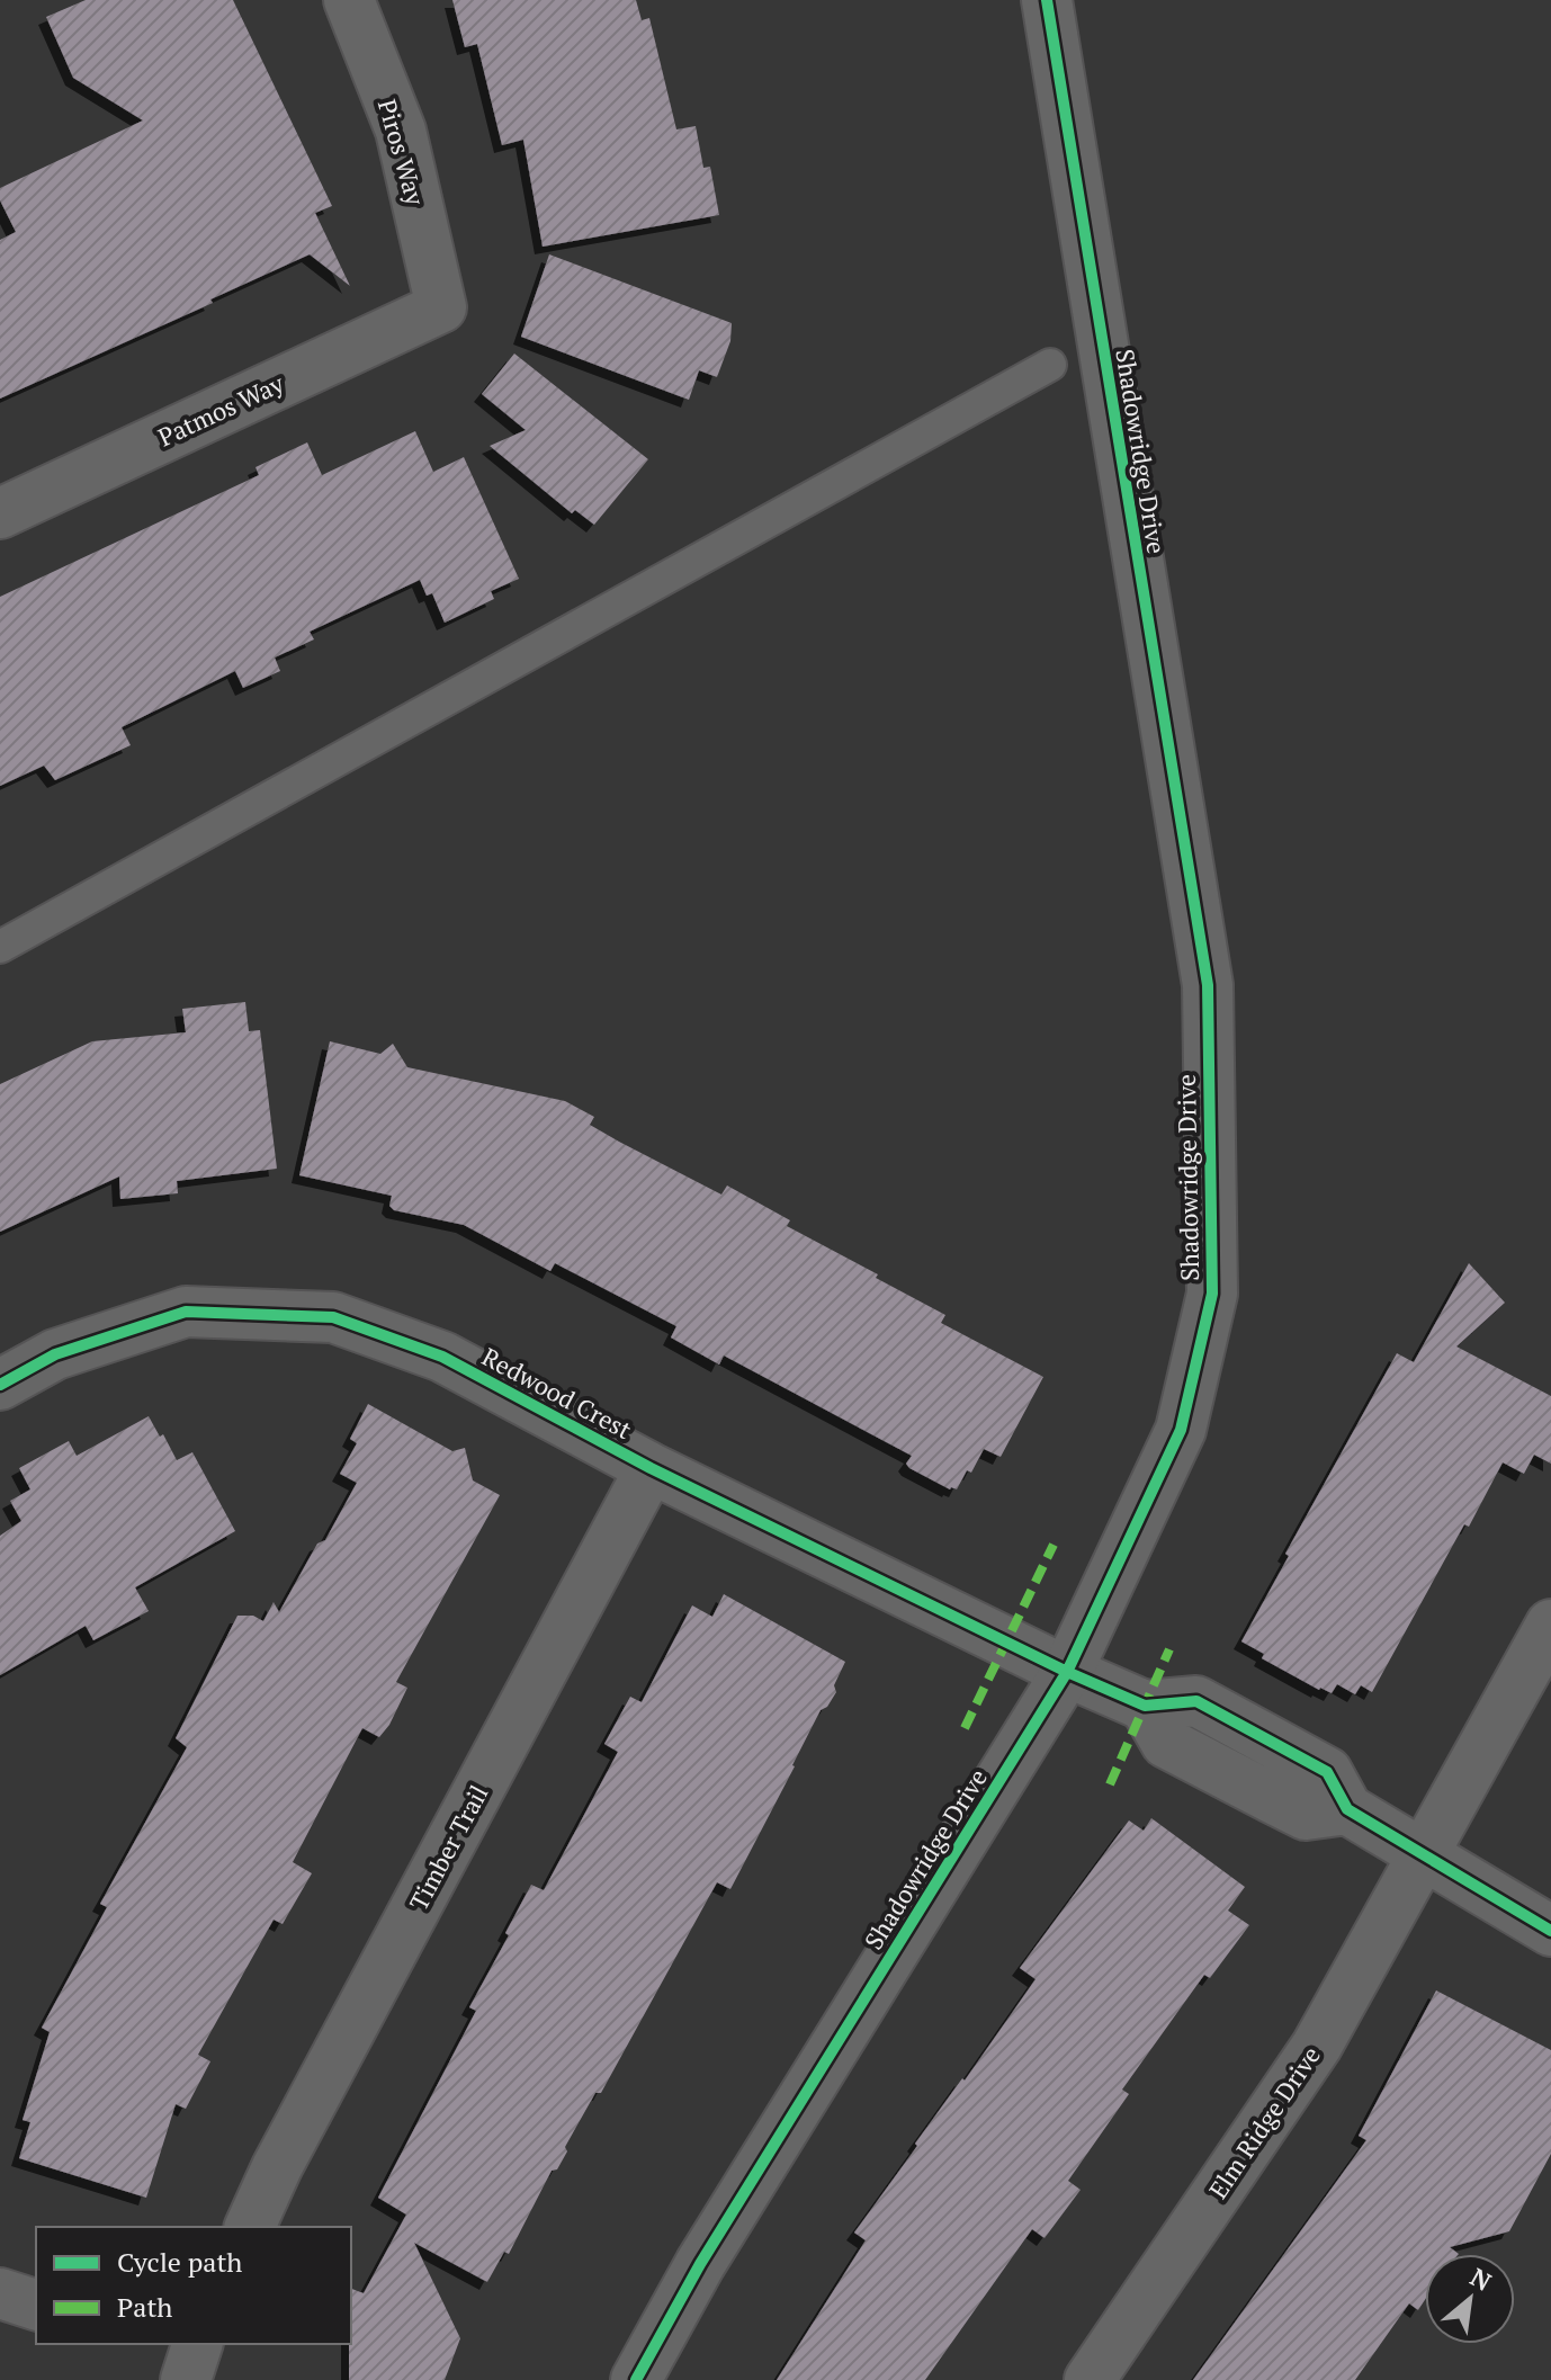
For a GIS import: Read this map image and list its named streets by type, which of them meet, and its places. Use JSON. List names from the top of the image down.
{
  "streets": {
    "street": [
      "Piros Way",
      "Patmos Way",
      "Shadowridge Drive",
      "Redwood Crest",
      "Timber Trail",
      "Elm Ridge Drive"
    ]
  },
  "crossings": [
    ["Piros Way", "Patmos Way"],
    ["Shadowridge Drive", "Redwood Crest"],
    ["Redwood Crest", "Timber Trail"],
    ["Redwood Crest", "Elm Ridge Drive"]
  ],
  "legend": ["Cycle path", "Path"],
  "north": "top right"
}
